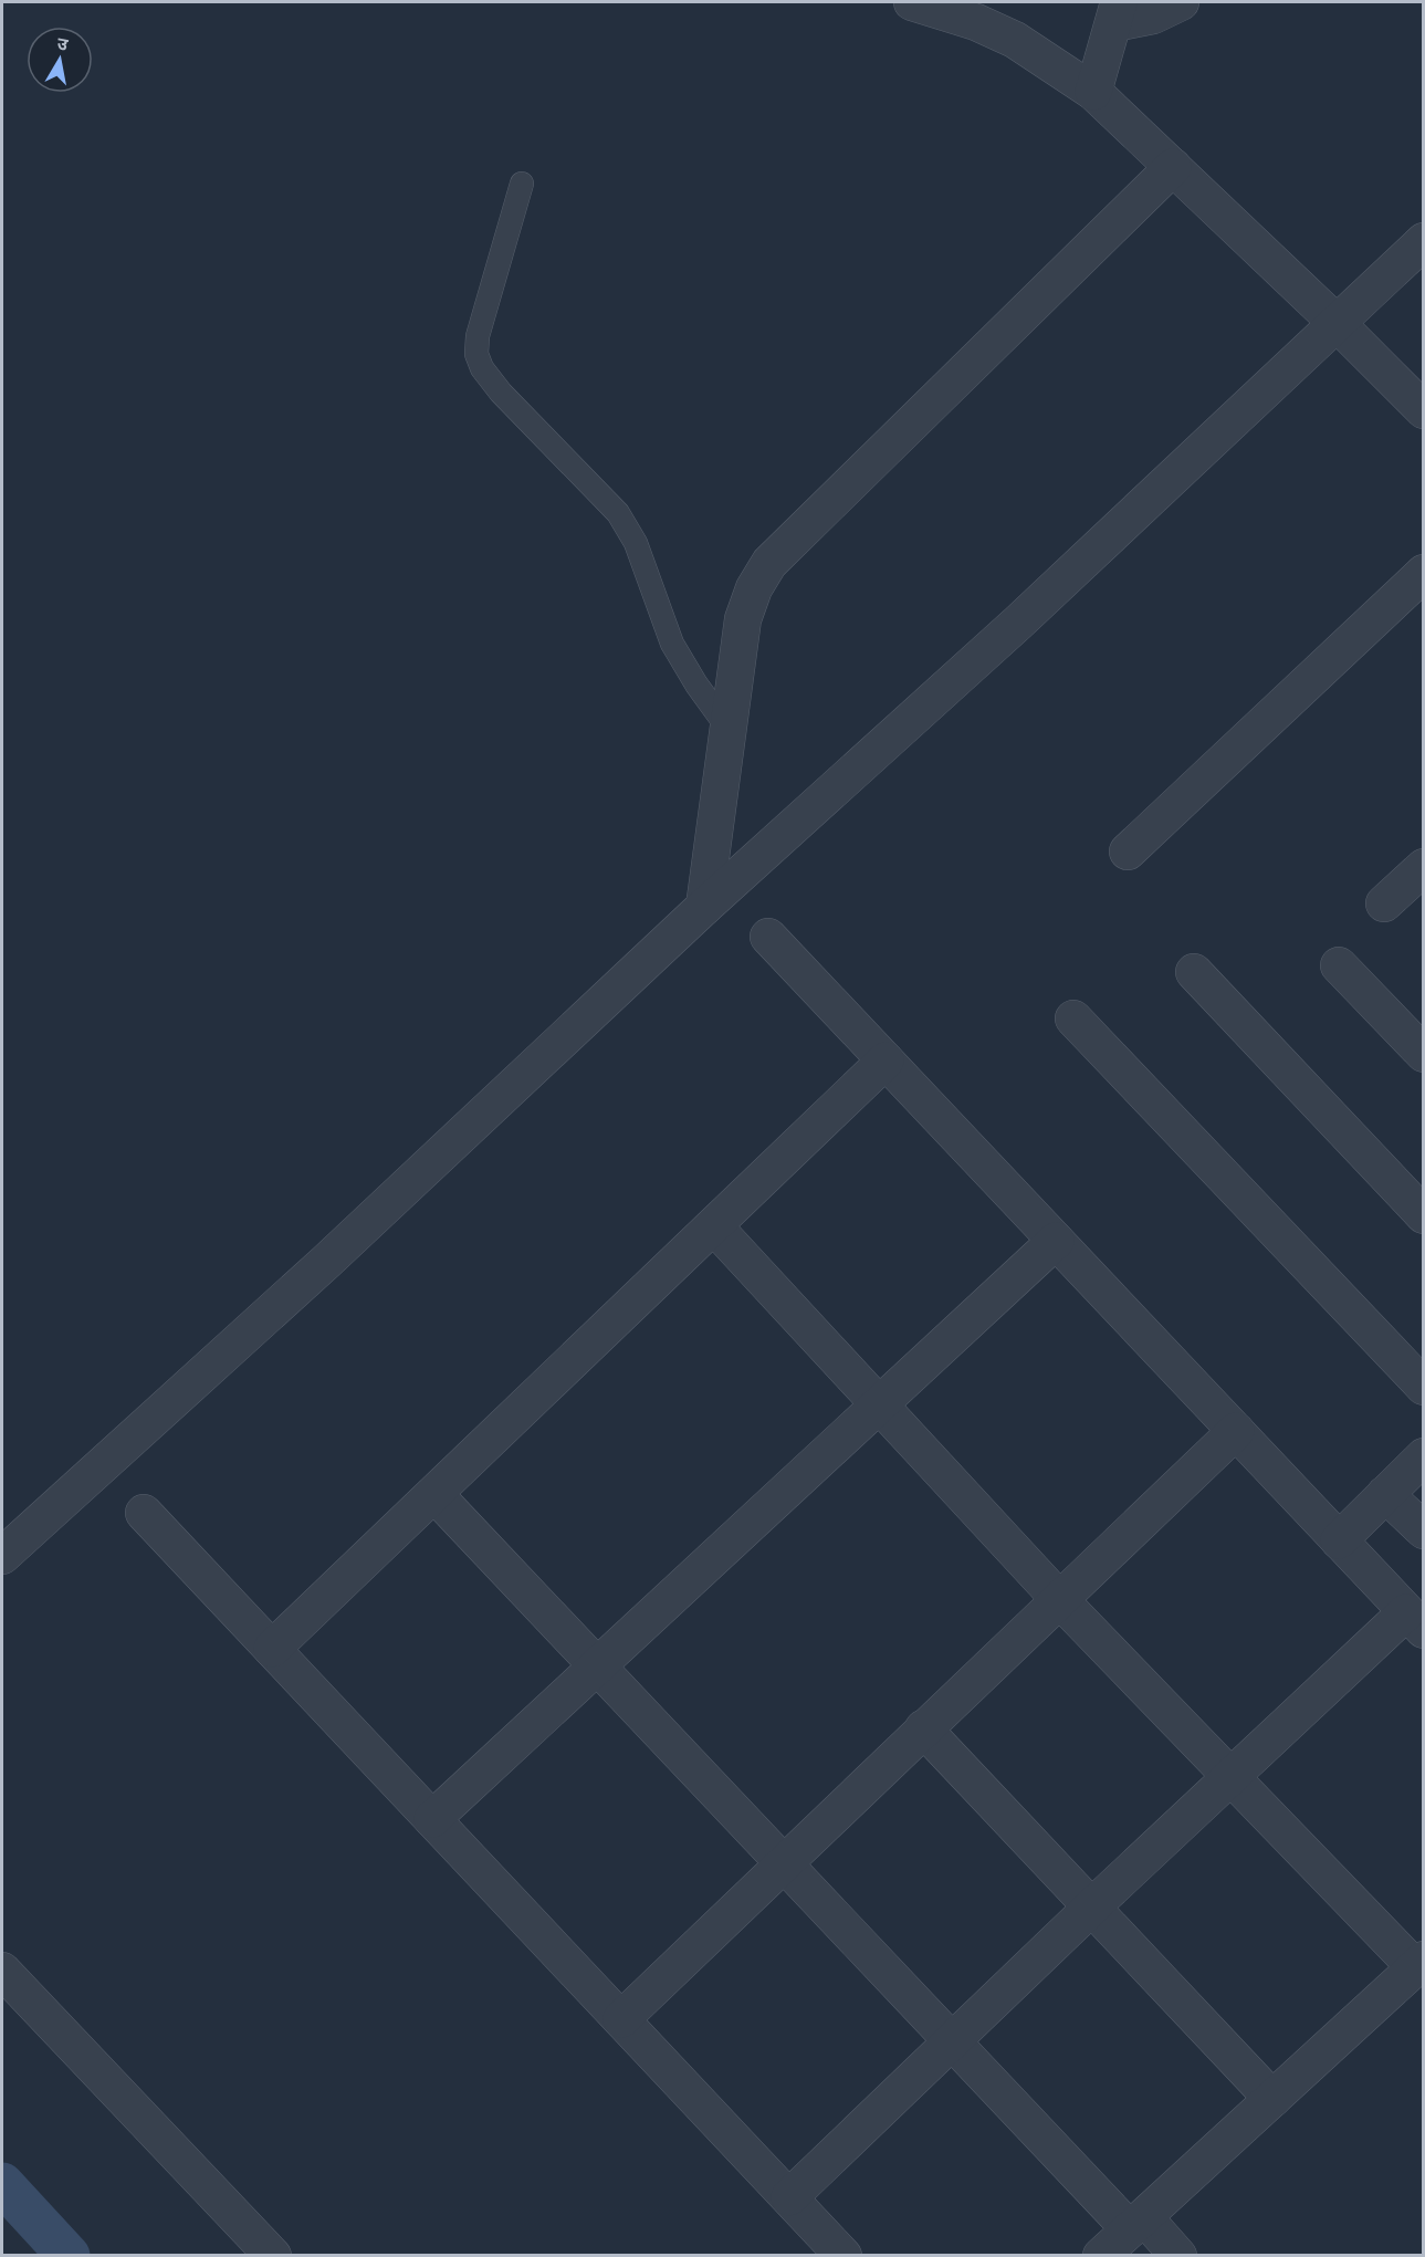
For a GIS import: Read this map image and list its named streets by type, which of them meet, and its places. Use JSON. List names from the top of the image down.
{
  "north": "top"
}
